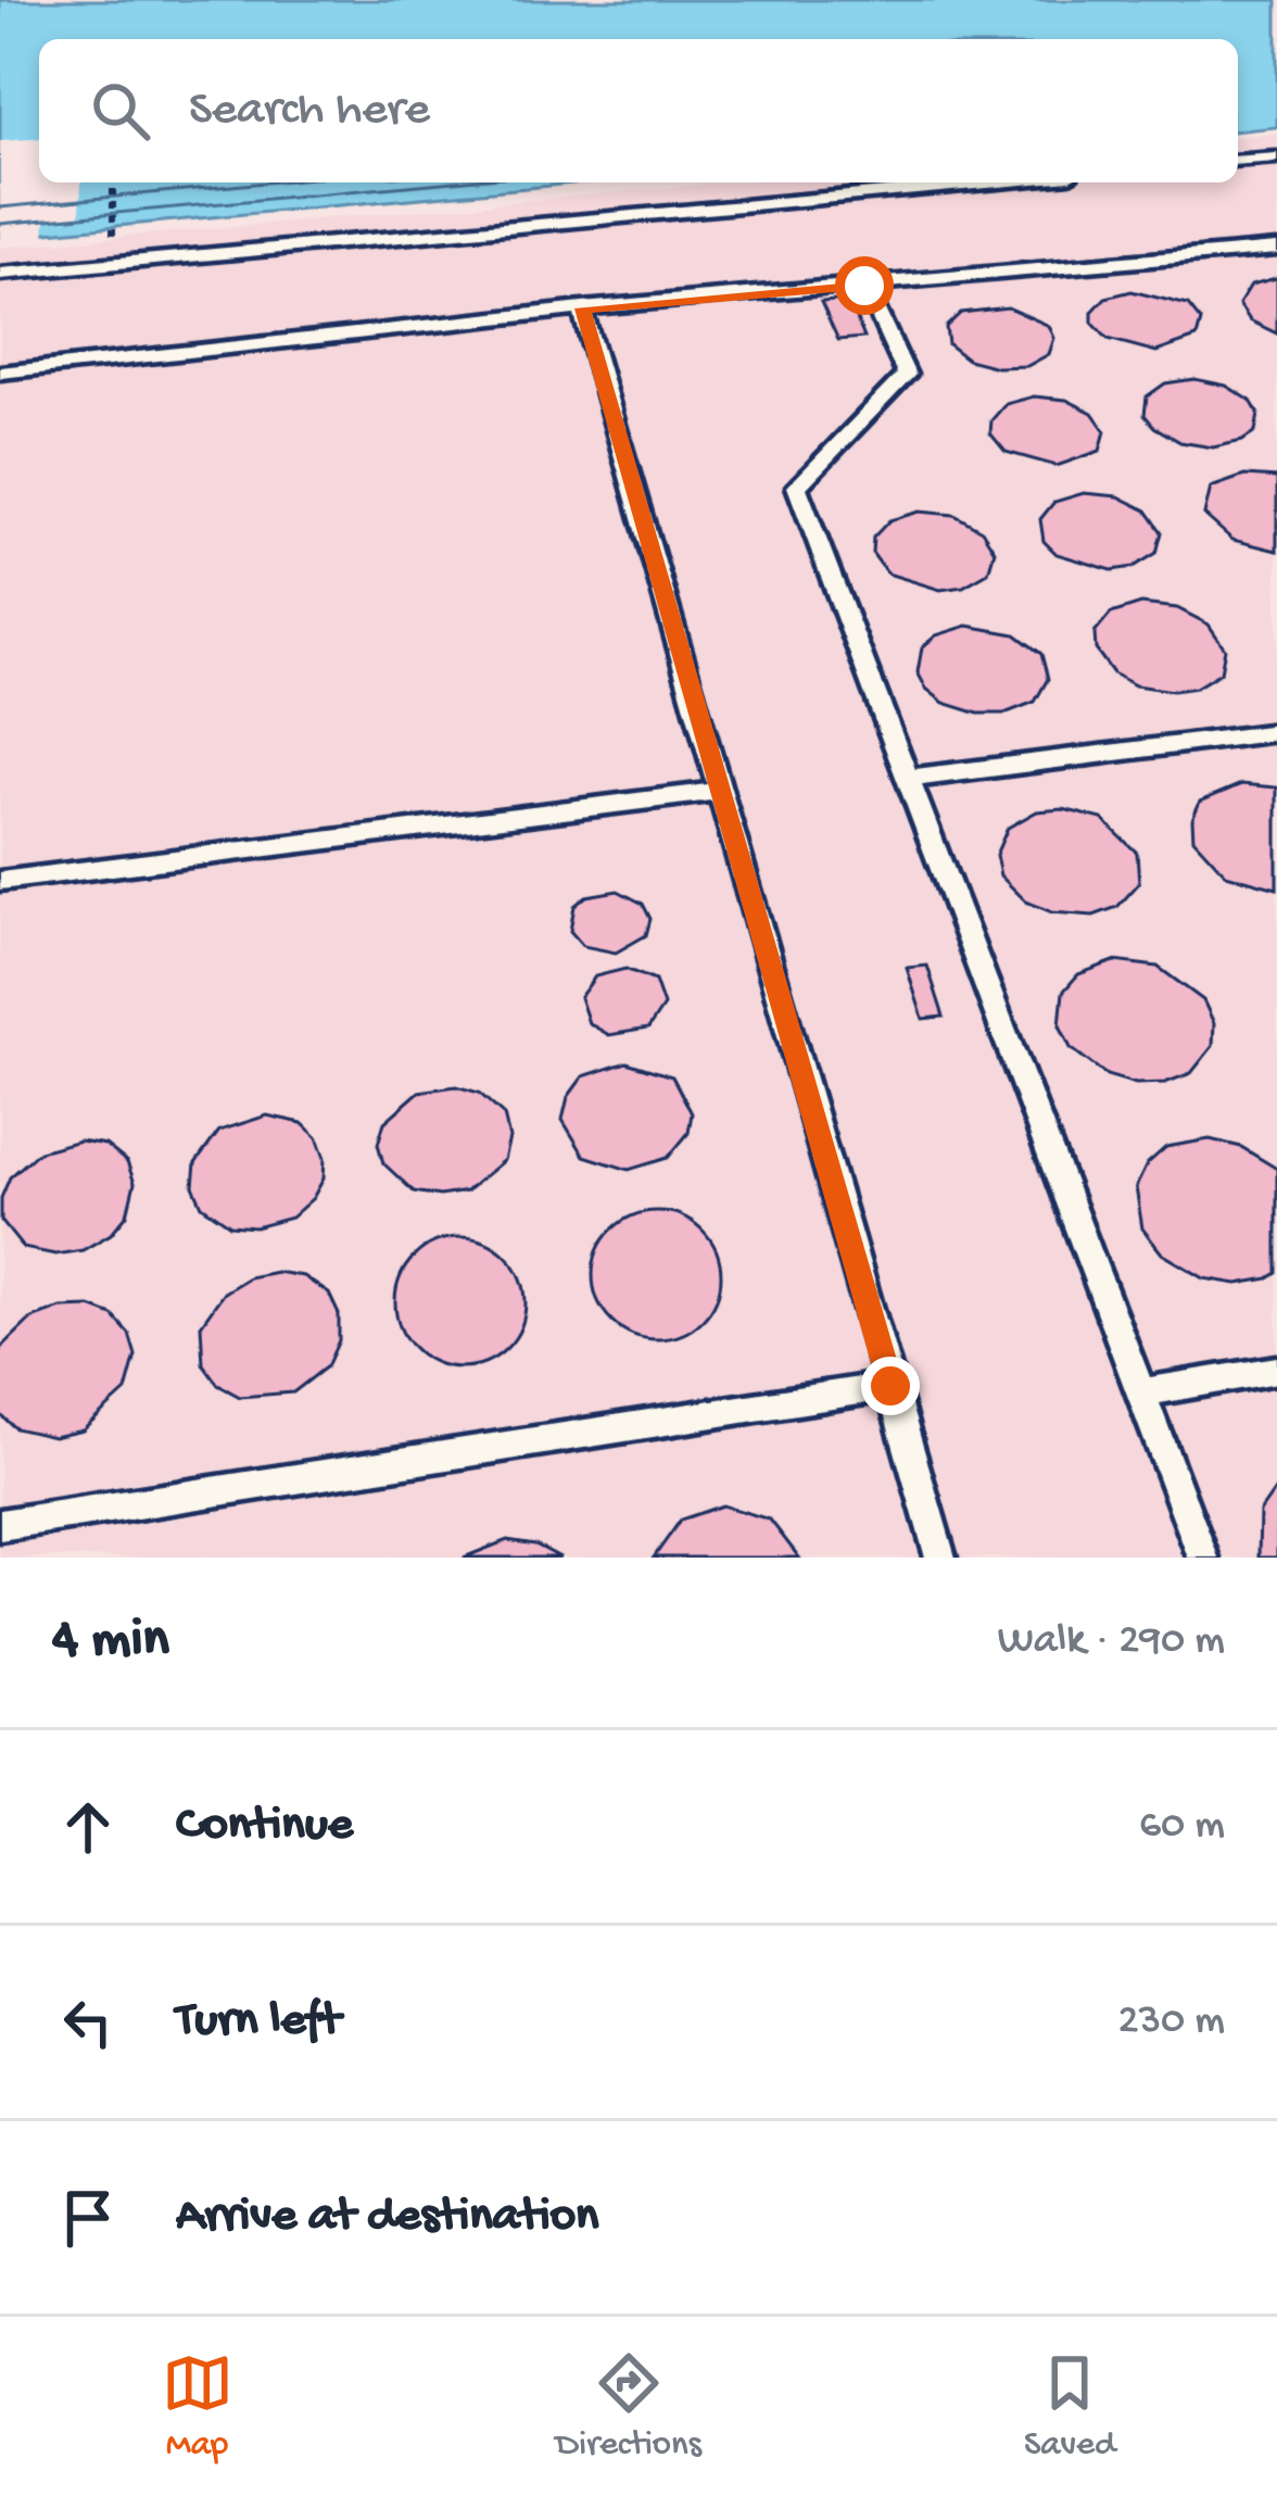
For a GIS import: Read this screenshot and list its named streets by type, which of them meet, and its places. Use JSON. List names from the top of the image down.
{
  "page": {
    "search": "Search here",
    "heading": ["4 min", "Walk · 290 m"],
    "list": [
      ["Continue", "60 m"],
      ["Turn left", "230 m"],
      "Arrive at destination"
    ],
    "nav": ["Map", "Directions", "Saved"]
  }
}
